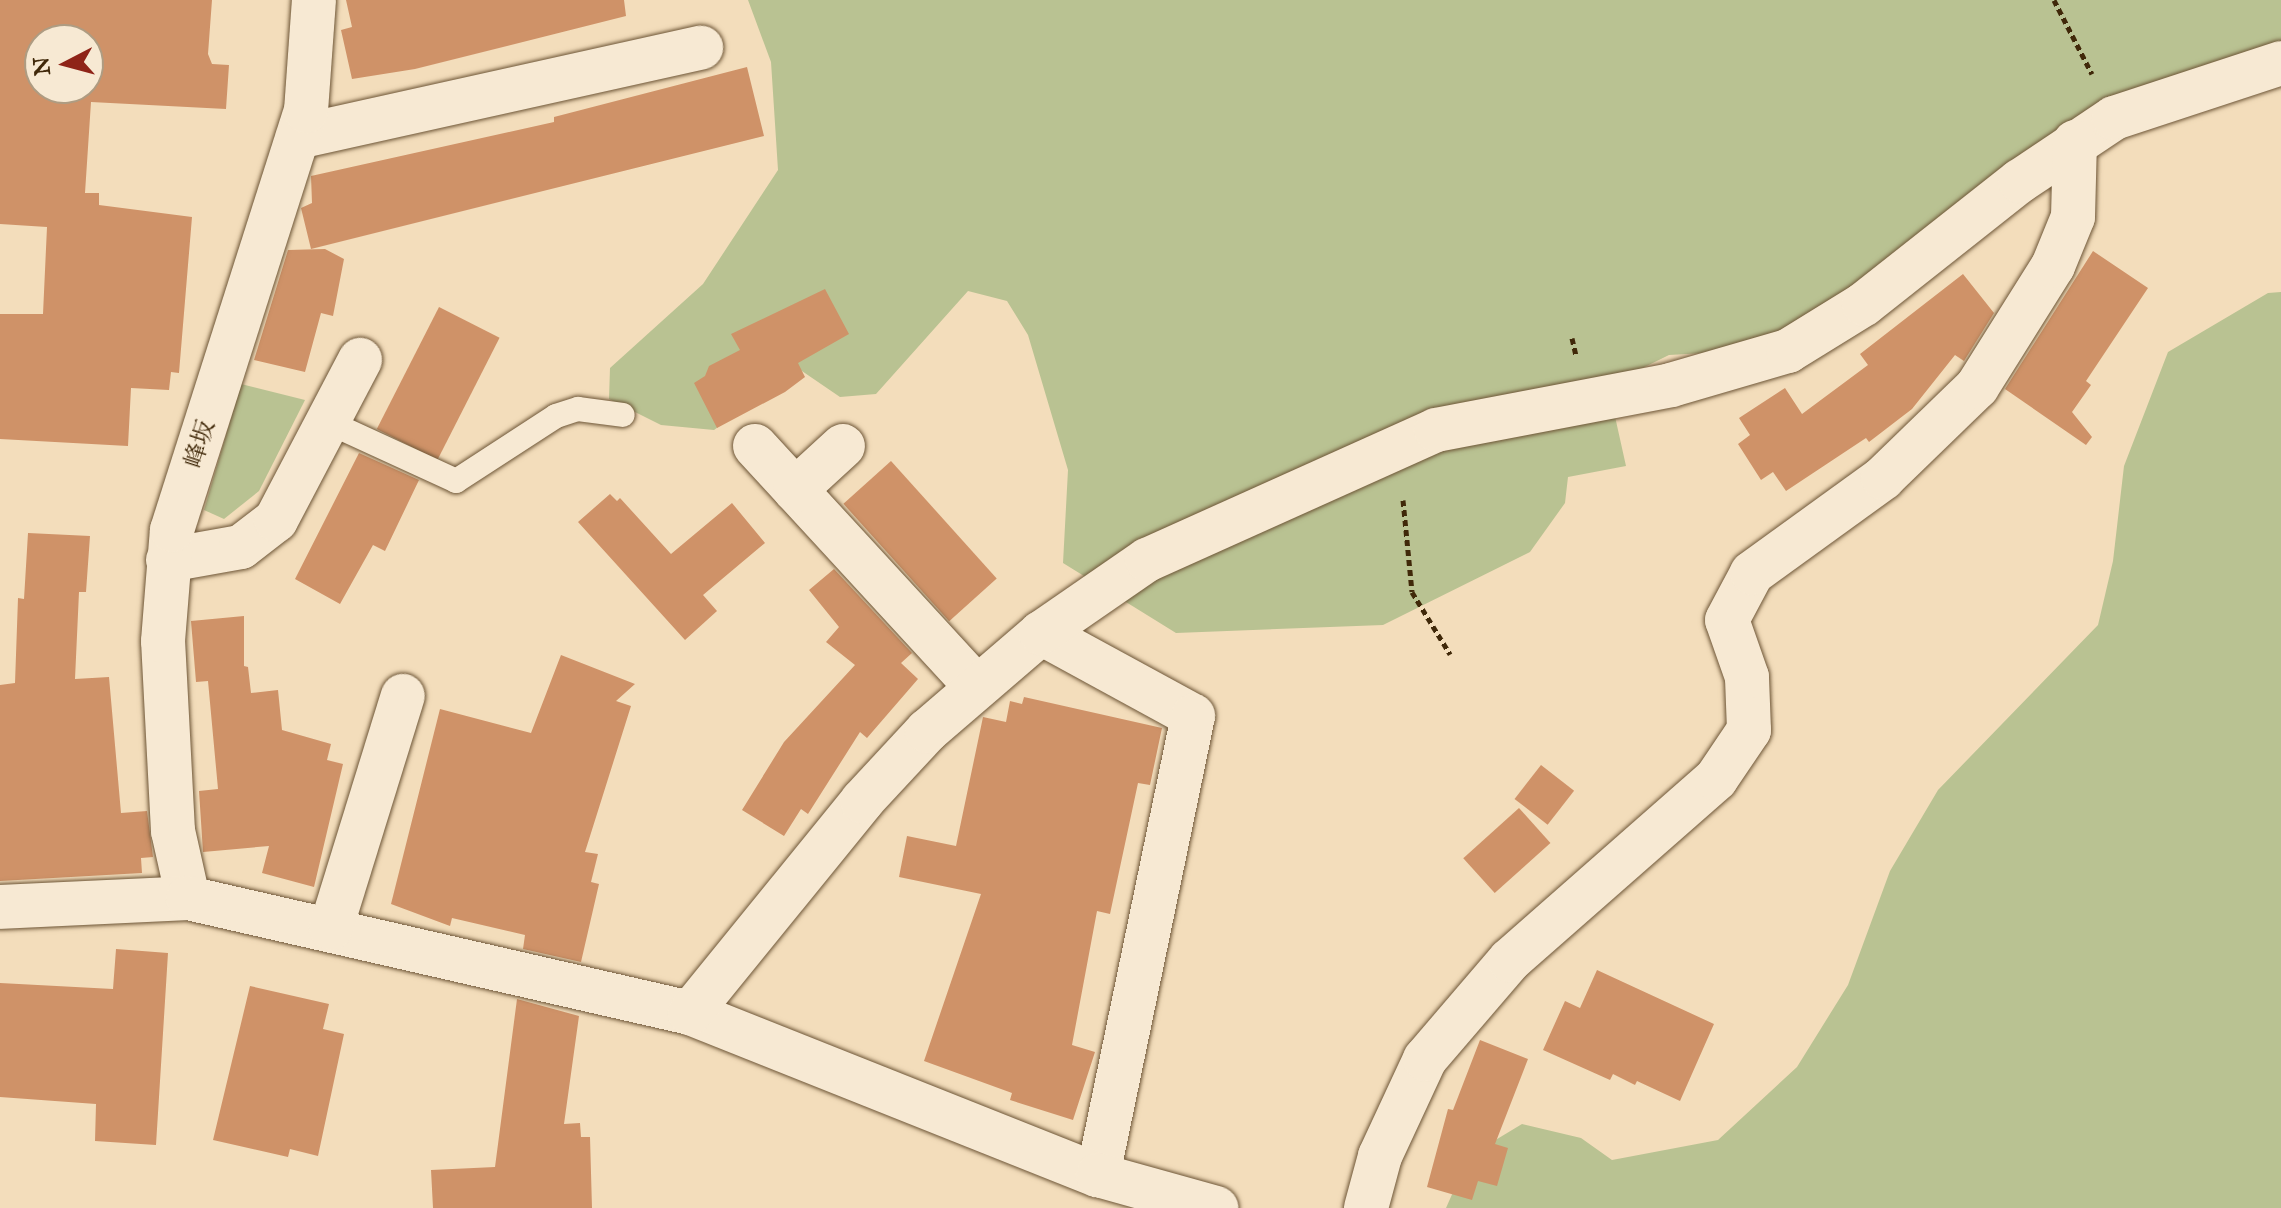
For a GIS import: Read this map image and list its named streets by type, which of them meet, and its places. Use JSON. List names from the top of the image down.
{
  "streets": {
    "street": ["峰坂"]
  },
  "north": "left"
}
